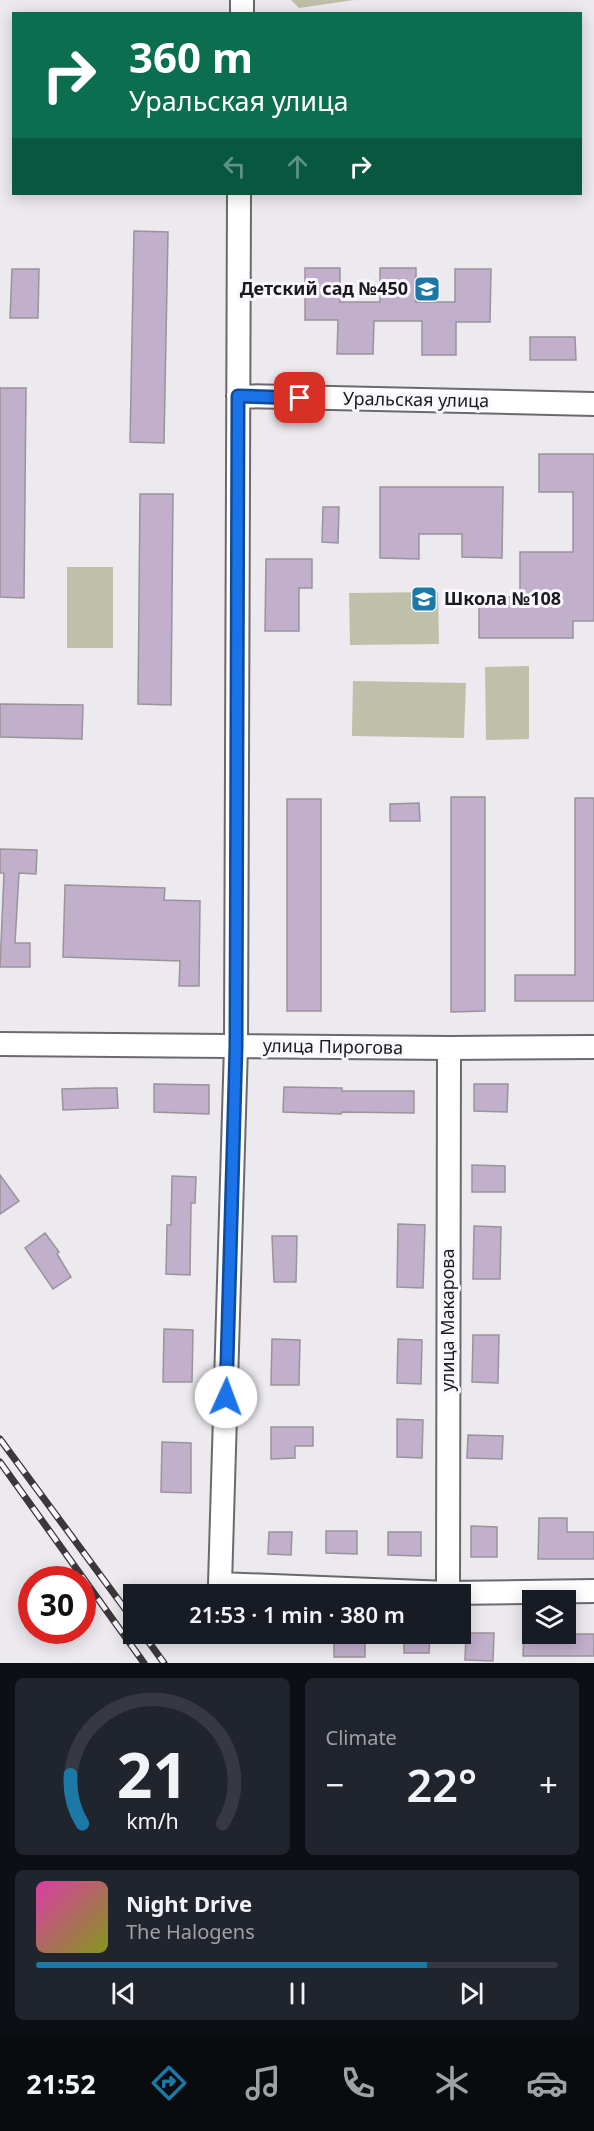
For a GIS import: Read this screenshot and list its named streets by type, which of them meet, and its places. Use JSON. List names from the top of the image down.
{
  "streets": {
    "street": ["Уральская улица", "улица Пирогова", "улица Макарова"]
  },
  "crossings": [
    ["улица Пирогова", "улица Макарова"]
  ],
  "places": {
    "school or university": ["Детский сад №450", "Школа №108"]
  },
  "page": {
    "turn": ["360 m", "Уральская улица"],
    "limit": "30",
    "trip": "21:53 · 1 min · 380 m",
    "tile": "Climate",
    "heat": ["−", "22°", "+"],
    "song": ["Night Drive", "The Halogens"],
    "tabs": "21:52",
    "gauge": ["21", "km/h"]
  }
}
